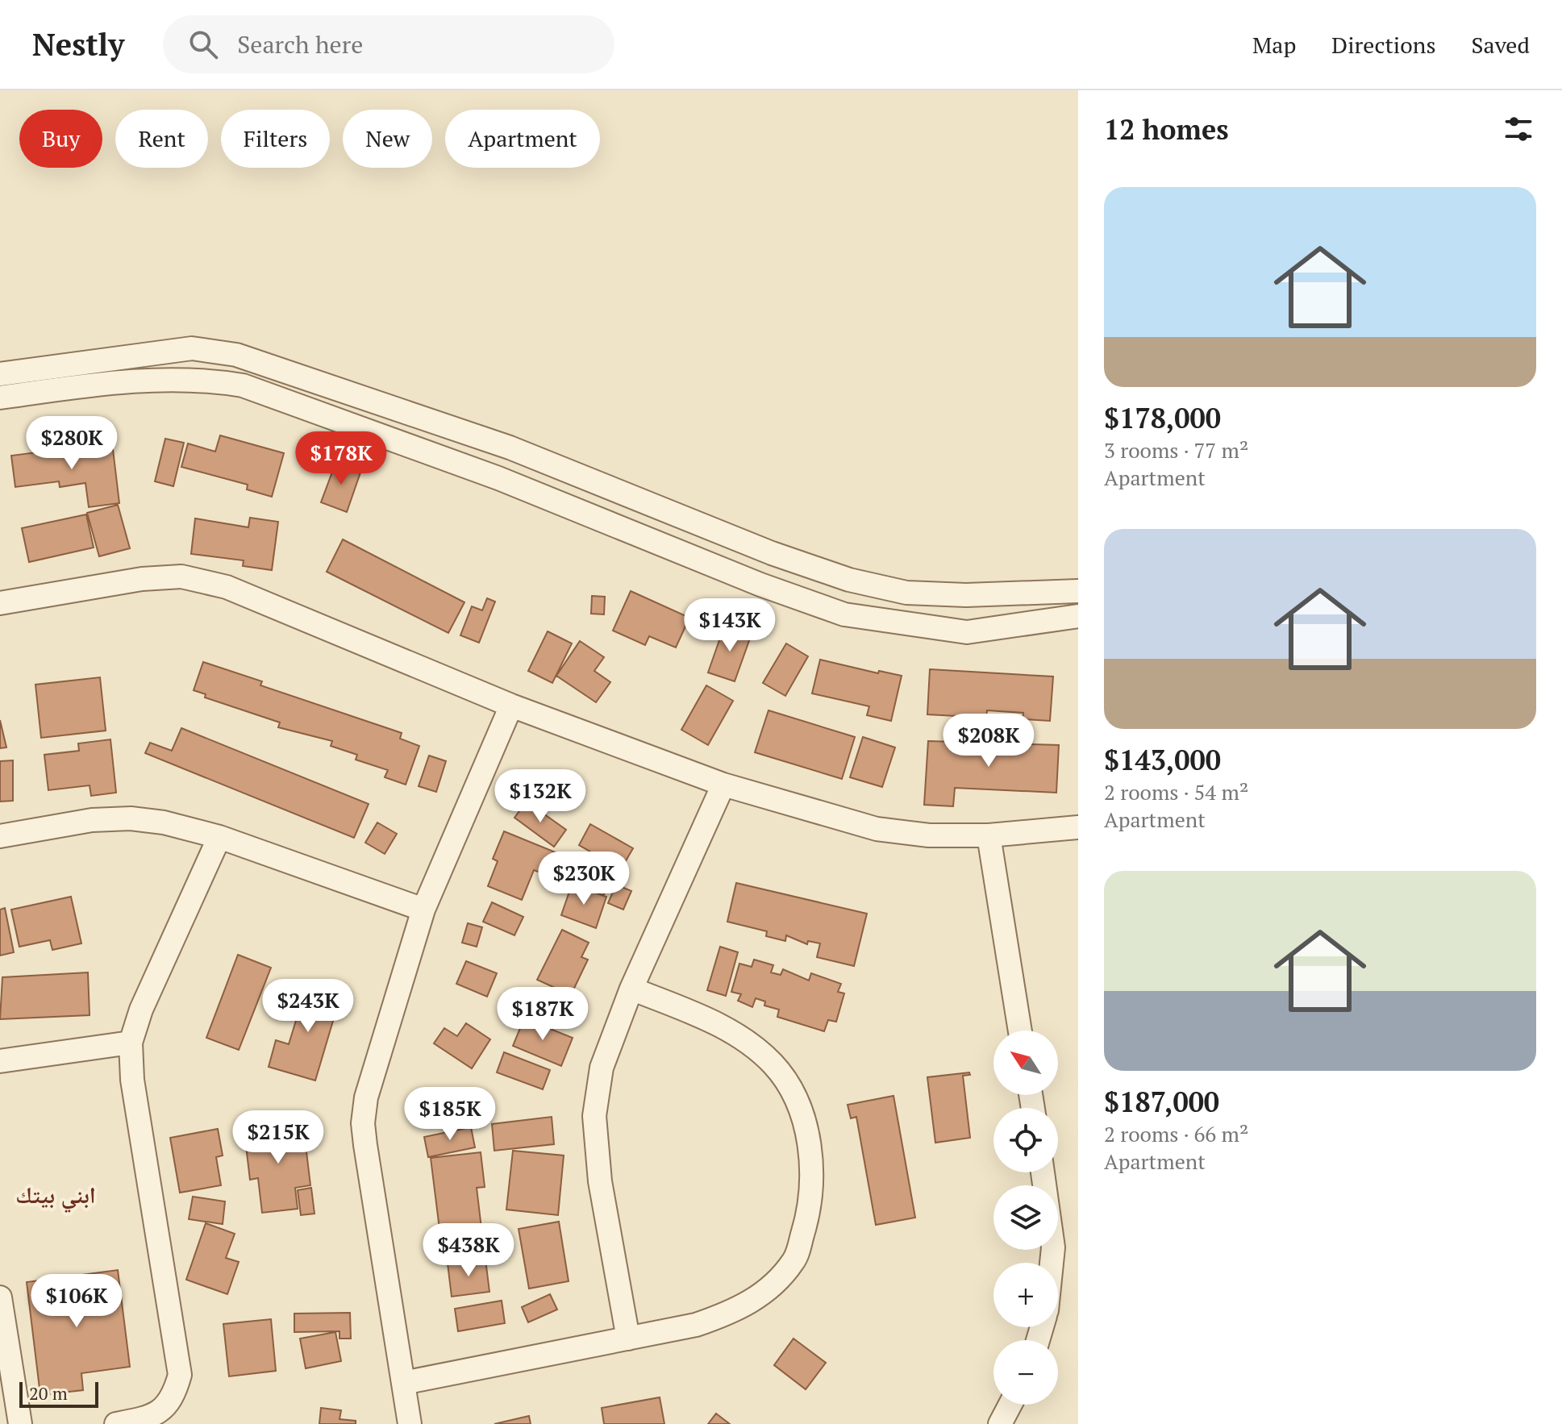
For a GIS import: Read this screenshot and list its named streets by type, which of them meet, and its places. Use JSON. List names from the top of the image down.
{
  "districts": ["ابني بيتك"],
  "scale_bar": "20 m",
  "north": "top left",
  "page": {
    "header": "Nestly",
    "search": "Search here",
    "nav": ["Map", "Directions", "Saved"],
    "heading": "12 homes",
    "chip": [
      "Buy",
      "Rent",
      "Filters",
      "New",
      "Apartment"
    ],
    "list": [
      {
        "name": "$178,000",
        "note": "3 rooms · 77 m² · Apartment"
      },
      {
        "name": "$143,000",
        "note": "2 rooms · 54 m² · Apartment"
      },
      {
        "name": "$187,000",
        "note": "2 rooms · 66 m² · Apartment"
      }
    ],
    "price": [
      "$280K",
      "$178K",
      "$143K",
      "$208K",
      "$132K",
      "$230K",
      "$243K",
      "$187K",
      "$185K",
      "$215K",
      "$438K",
      "$106K"
    ],
    "map_buttons": ["+", "−"],
    "scale": "20 m"
  }
}
